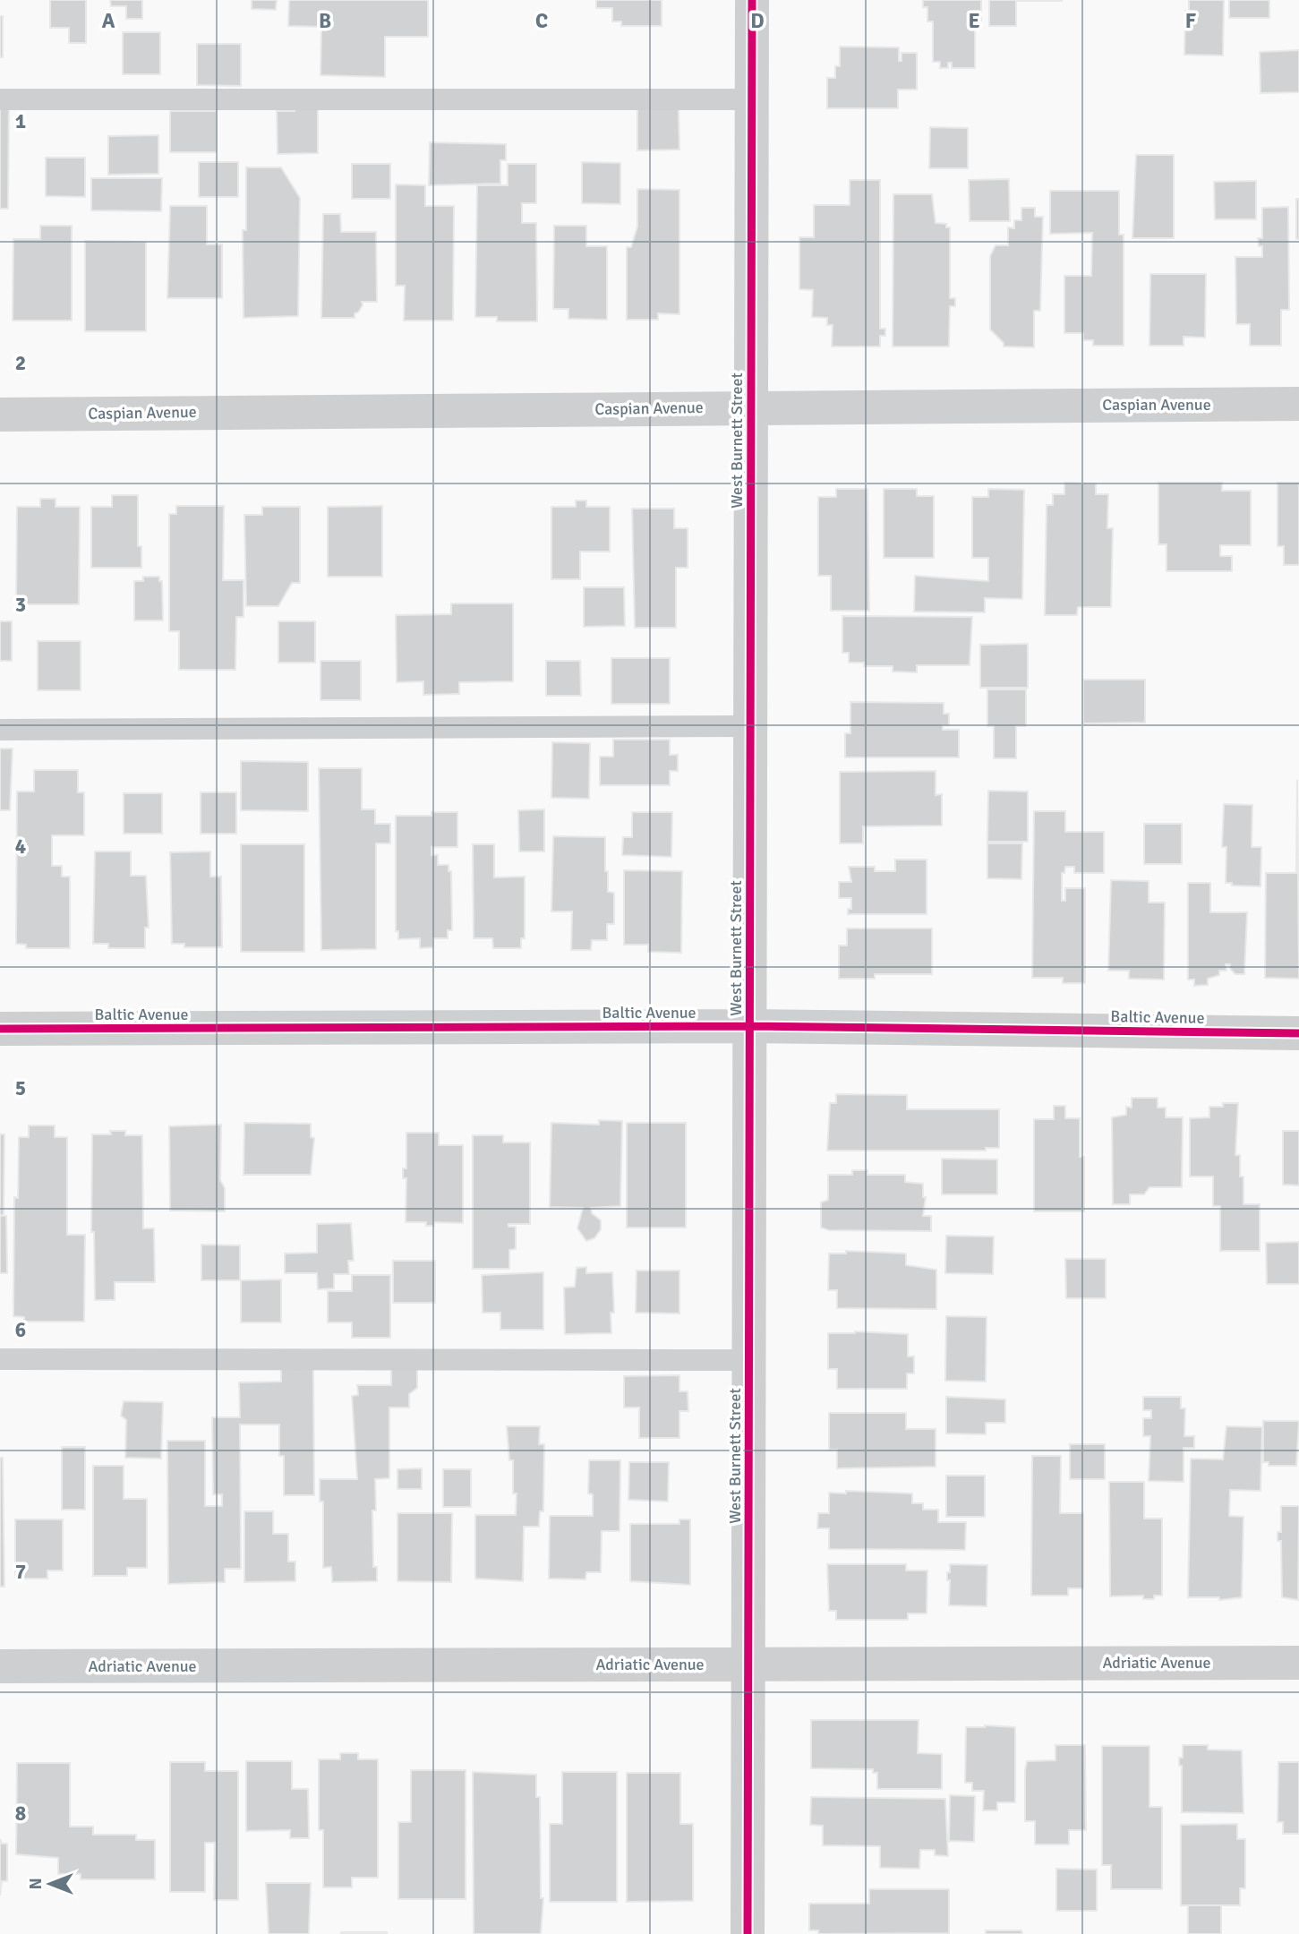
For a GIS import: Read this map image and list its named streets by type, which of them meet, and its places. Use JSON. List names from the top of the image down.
{
  "streets": {
    "street": [
      "Caspian Avenue",
      "West Burnett Street",
      "Baltic Avenue",
      "Adriatic Avenue"
    ]
  },
  "crossings": [
    ["Caspian Avenue", "West Burnett Street"],
    ["West Burnett Street", "Baltic Avenue"],
    ["West Burnett Street", "Adriatic Avenue"]
  ],
  "north": "left",
  "grid": {
    "columns": [
      "A",
      "B",
      "C",
      "D",
      "E",
      "F"
    ],
    "rows": [
      "1",
      "2",
      "3",
      "4",
      "5",
      "6",
      "7",
      "8"
    ]
  }
}
